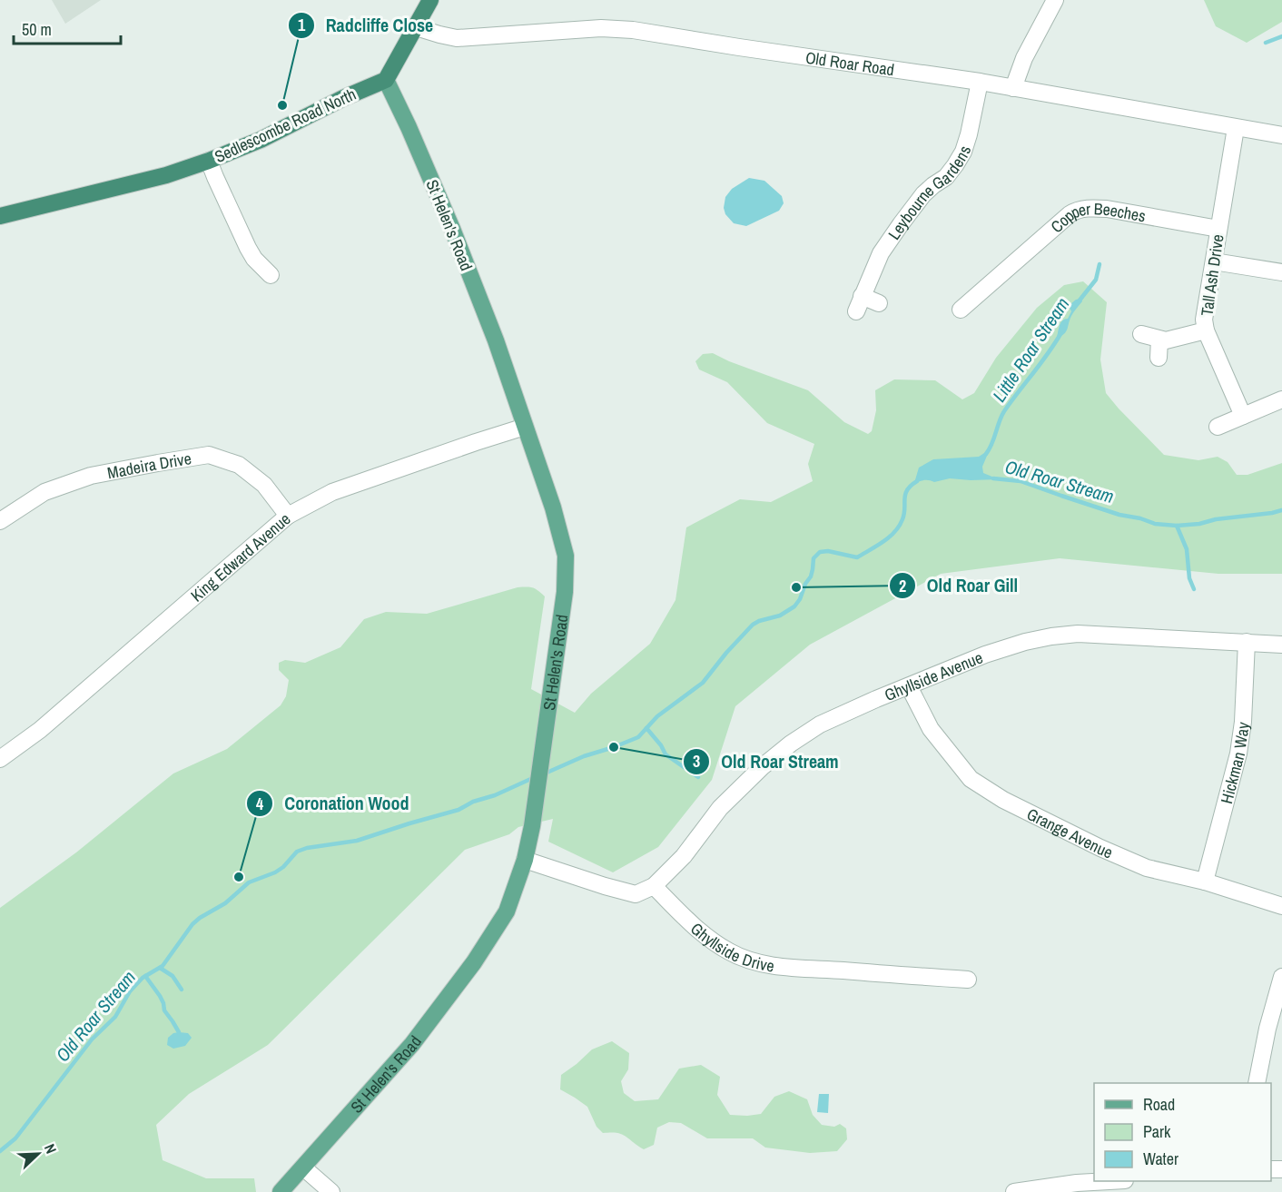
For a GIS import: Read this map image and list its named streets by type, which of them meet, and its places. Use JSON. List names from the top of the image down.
{
  "streets": {
    "highway": ["Sedlescombe Road North"],
    "main road": ["St Helen's Road"],
    "street": [
      "Old Roar Road",
      "Leybourne Gardens",
      "Copper Beeches",
      "Tall Ash Drive",
      "Madeira Drive",
      "King Edward Avenue",
      "Ghyllside Avenue",
      "Hickman Way",
      "Grange Avenue",
      "Ghyllside Drive"
    ]
  },
  "crossings": [
    ["Old Roar Road", "Leybourne Gardens"],
    ["Old Roar Road", "Tall Ash Drive"],
    ["Sedlescombe Road North", "St Helen's Road"],
    ["St Helen's Road", "King Edward Avenue"],
    ["Copper Beeches", "Tall Ash Drive"],
    ["Madeira Drive", "King Edward Avenue"],
    ["Ghyllside Avenue", "Hickman Way"],
    ["Ghyllside Avenue", "Grange Avenue"],
    ["Ghyllside Avenue", "Ghyllside Drive"],
    ["Hickman Way", "Grange Avenue"]
  ],
  "water": ["Little Roar Stream", "Old Roar Stream"],
  "places": [
    "Radcliffe Close",
    "Old Roar Gill",
    "Old Roar Stream",
    "Coronation Wood"
  ],
  "legend": ["Road", "Park", "Water"],
  "scale_bar": "50 m",
  "north": "top right"
}
